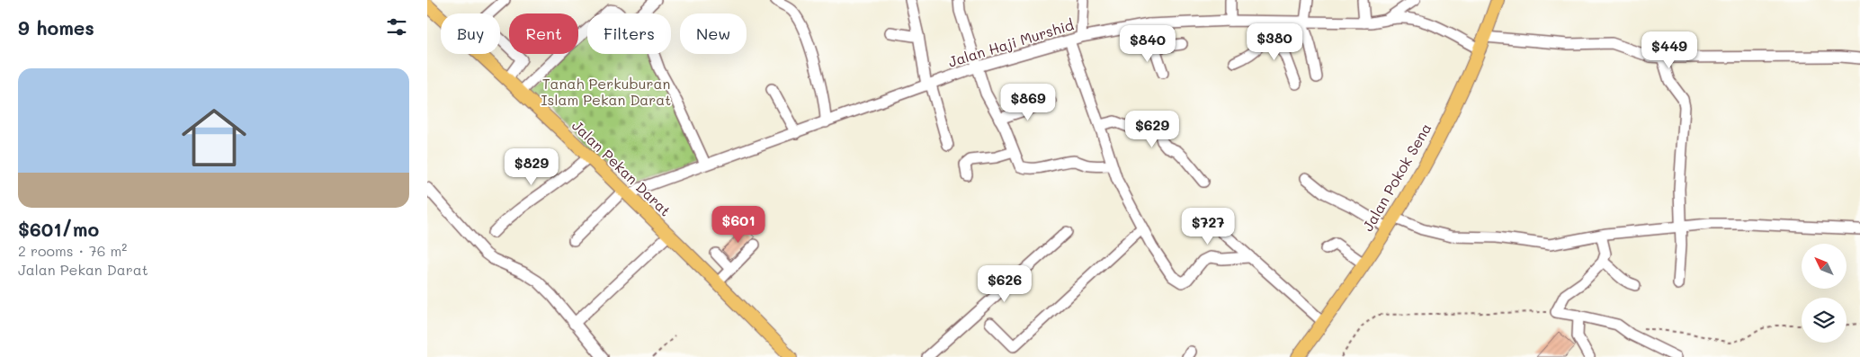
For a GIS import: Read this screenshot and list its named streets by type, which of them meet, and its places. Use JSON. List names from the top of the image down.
{
  "streets": {
    "main road": ["Jalan Pekan Darat", "Jalan Pokok Sena"],
    "street": ["Jalan Haji Murshid"]
  },
  "crossings": [
    ["Jalan Haji Murshid", "Jalan Pekan Darat"]
  ],
  "parks": ["Tanah Perkuburan Islam Pekan Darat"],
  "north": "top left",
  "page": {
    "heading": "9 homes",
    "chip": [
      "Buy",
      "Rent",
      "Filters",
      "New"
    ],
    "price": [
      "$380",
      "$840",
      "$449",
      "$869",
      "$629",
      "$829",
      "$601",
      "$727",
      "$626"
    ],
    "list": [
      {
        "name": "$601/mo",
        "note": "2 rooms · 76 m² · Jalan Pekan Darat"
      }
    ]
  }
}
